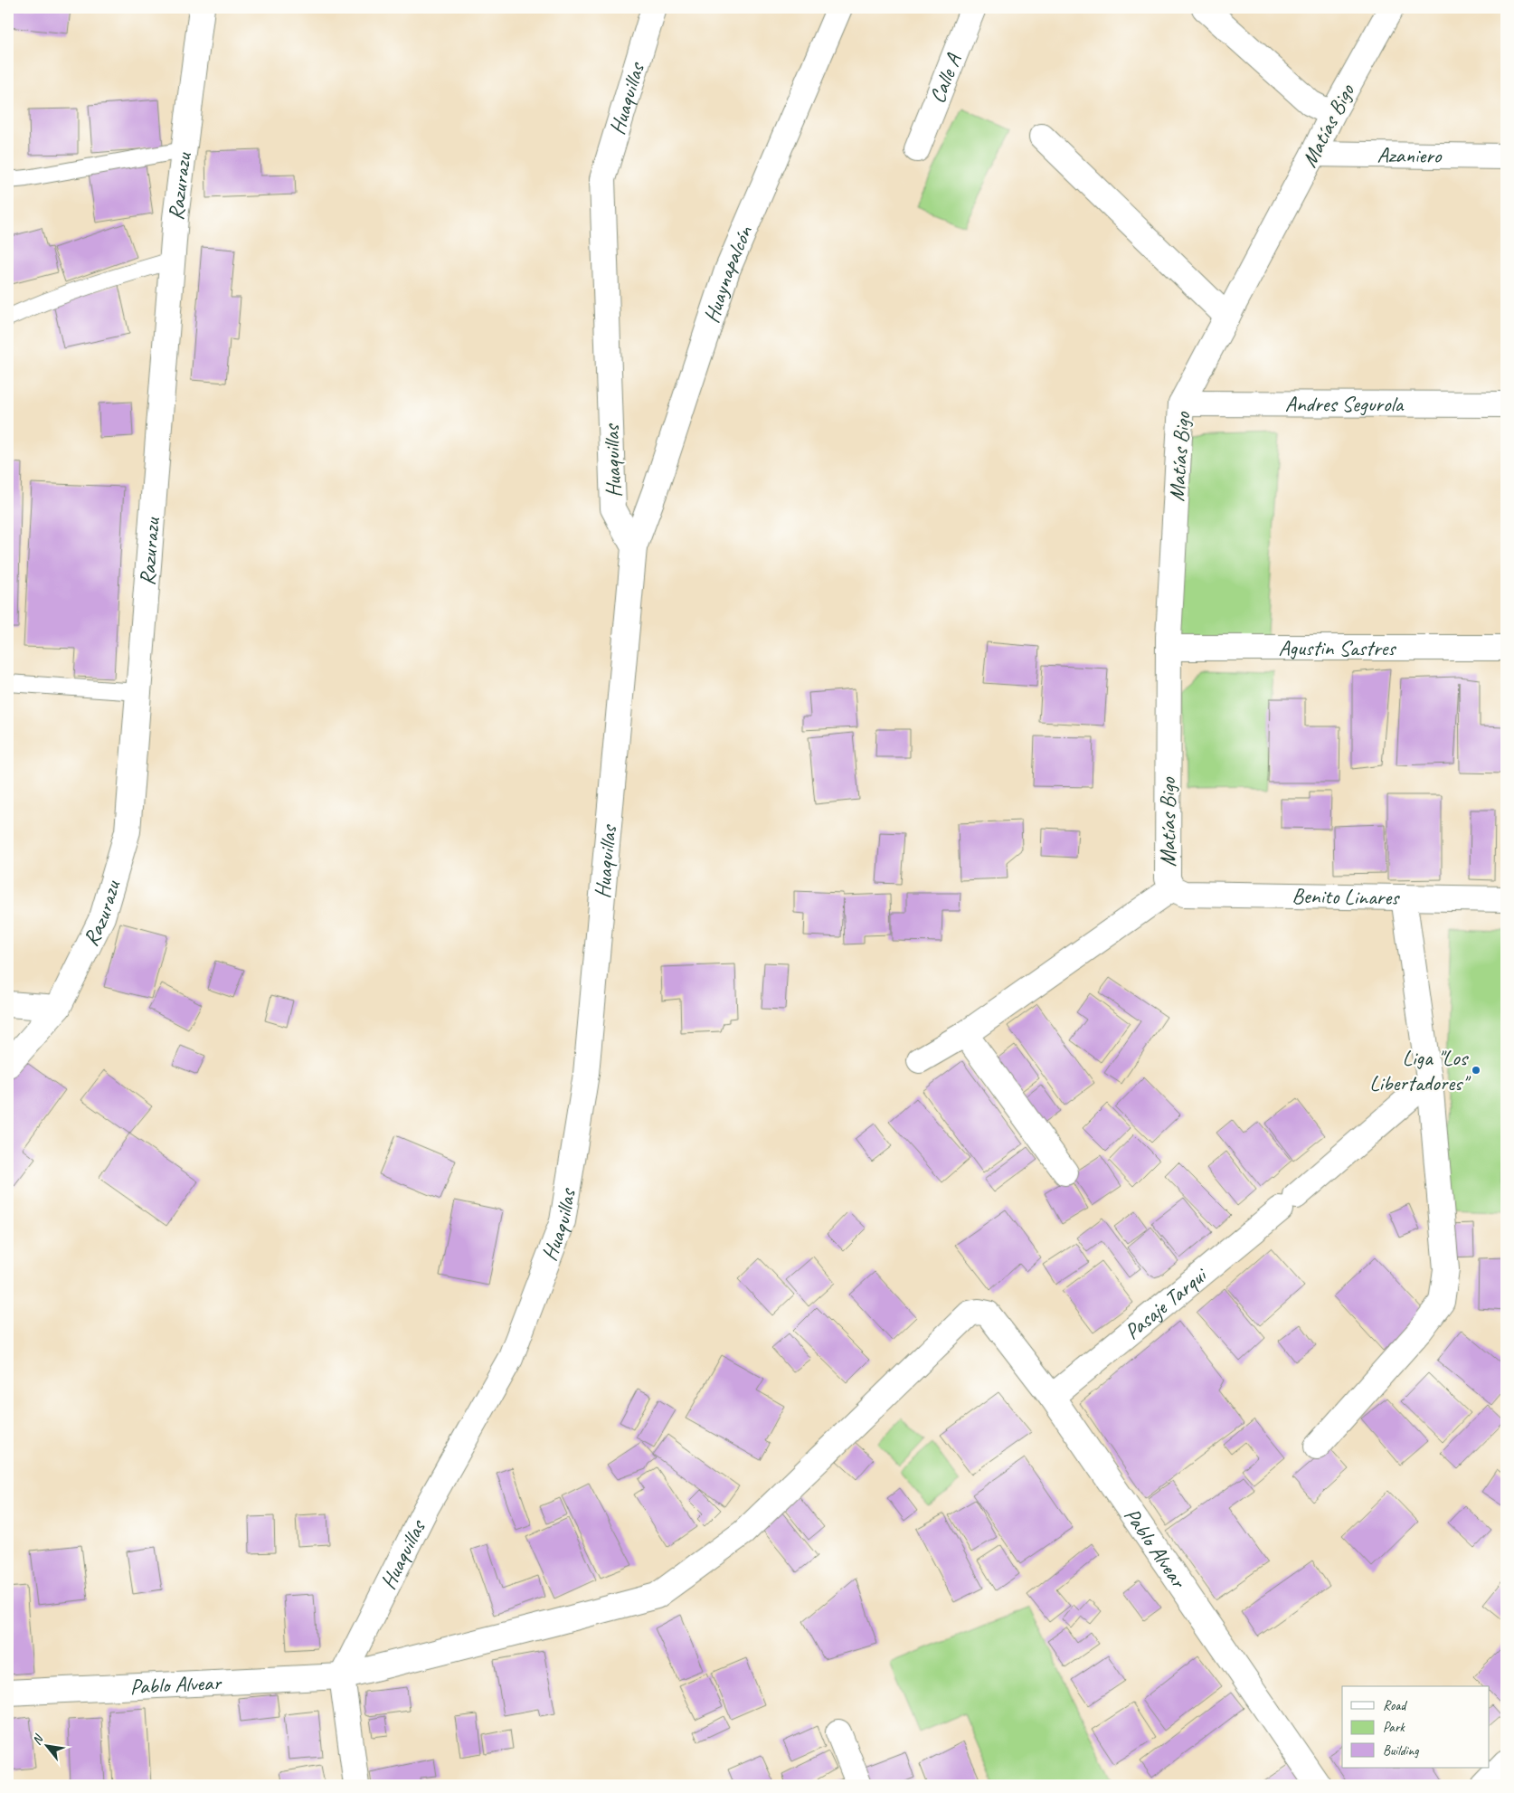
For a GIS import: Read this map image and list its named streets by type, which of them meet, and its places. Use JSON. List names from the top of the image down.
{
  "streets": {
    "street": [
      "Calle A",
      "Huaquillas",
      "Matías Bigo",
      "Azaniero",
      "Razurazu",
      "Huaynapalcón",
      "Andres Segurola",
      "Agustin Sastres",
      "Benito Linares",
      "Pasaje Tarqui",
      "Pablo Alvear"
    ]
  },
  "crossings": [
    ["Huaquillas", "Huaynapalcón"],
    ["Huaquillas", "Pablo Alvear"],
    ["Matías Bigo", "Azaniero"],
    ["Matías Bigo", "Andres Segurola"],
    ["Matías Bigo", "Agustin Sastres"],
    ["Matías Bigo", "Benito Linares"],
    ["Pasaje Tarqui", "Pablo Alvear"]
  ],
  "places": ["Liga \"Los Libertadores\""],
  "legend": ["Road", "Park", "Building"],
  "north": "top left"
}
